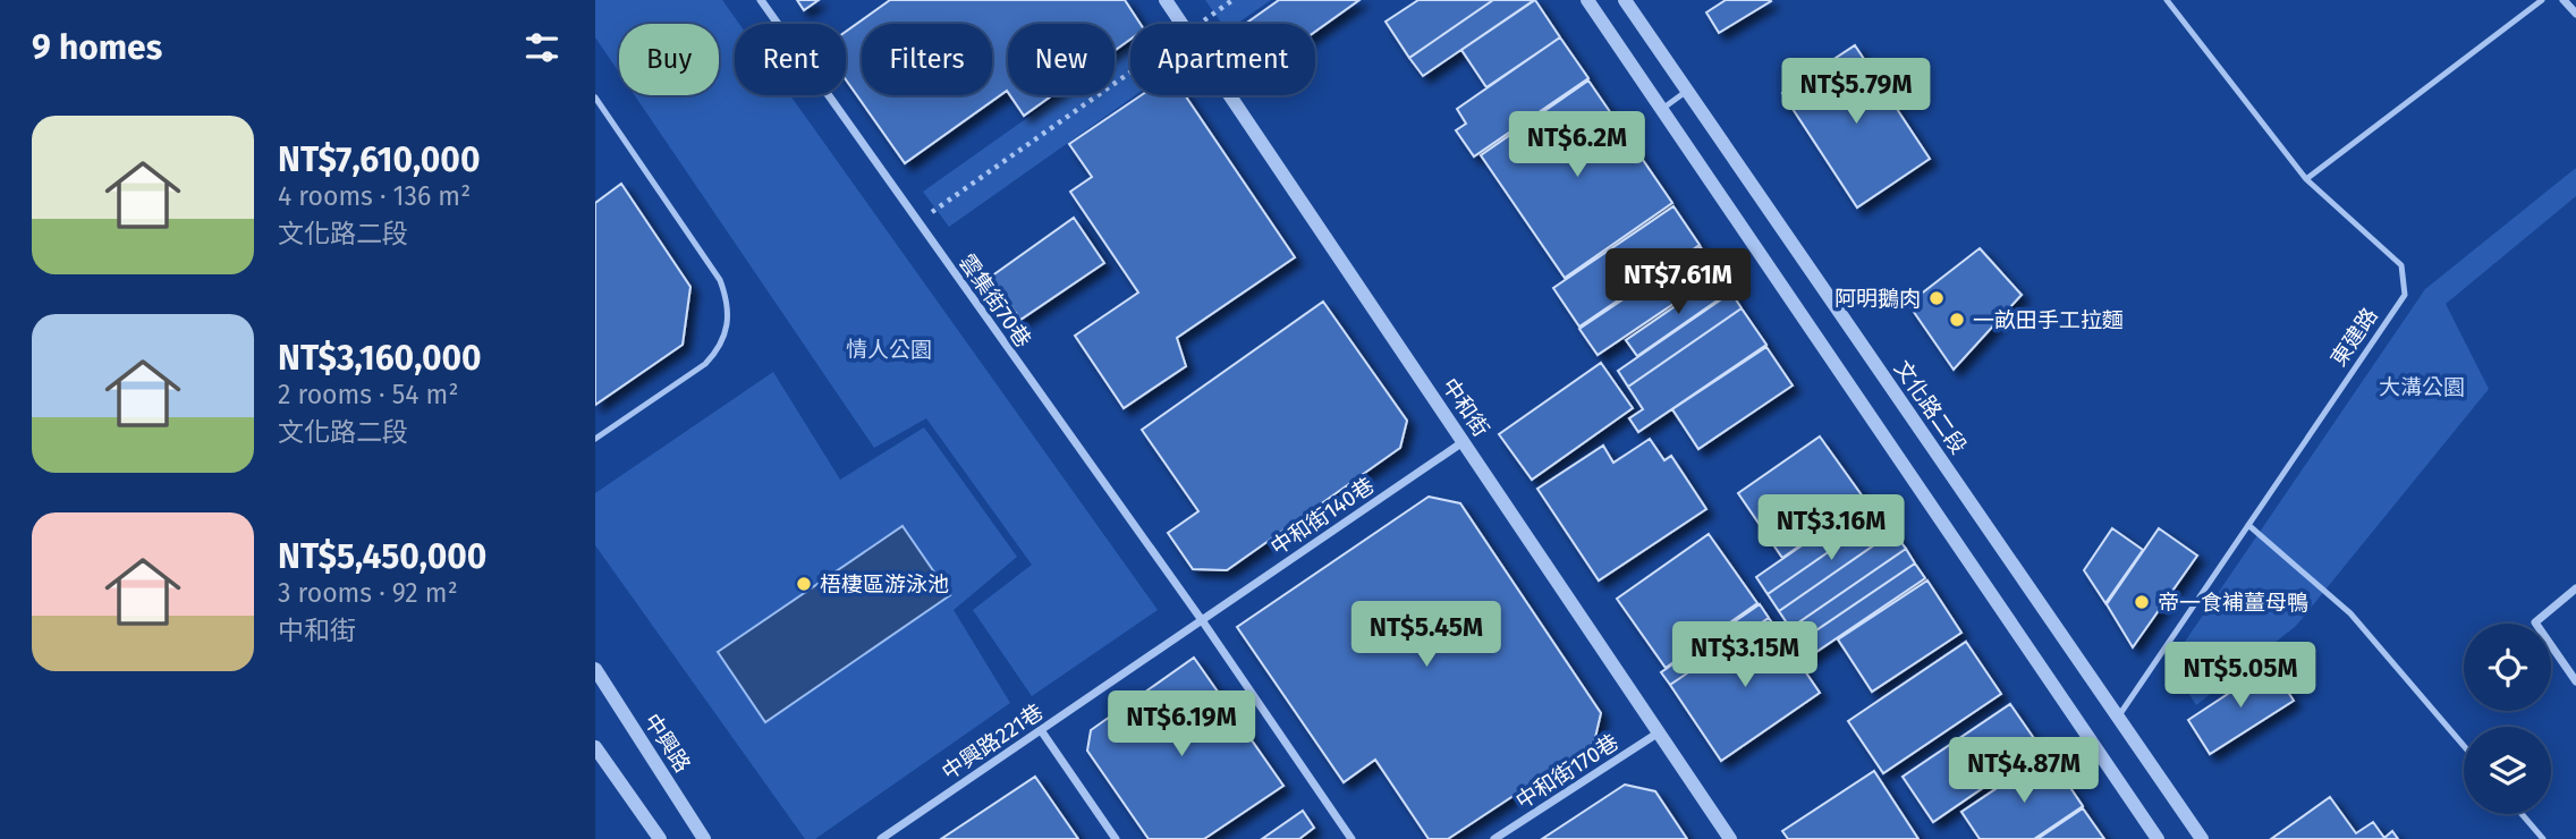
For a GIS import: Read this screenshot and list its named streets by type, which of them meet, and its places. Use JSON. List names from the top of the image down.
{
  "streets": {
    "street": [
      "雲集街70巷",
      "中和街",
      "文化路二段",
      "中和街140巷",
      "中興路221巷",
      "中興路",
      "中和街170巷"
    ],
    "lane": ["東建路"]
  },
  "crossings": [
    ["雲集街70巷", "中和街140巷"],
    ["雲集街70巷", "中興路221巷"],
    ["東建路", "文化路二段"],
    ["中和街", "中和街140巷"],
    ["中和街", "中和街170巷"],
    ["中和街140巷", "中興路221巷"]
  ],
  "parks": ["情人公園", "大溝公園"],
  "places": [
    "阿明鵝肉",
    "一畝田手工拉麵",
    "梧棲區游泳池",
    "帝一食補薑母鴨"
  ],
  "page": {
    "heading": "9 homes",
    "chip": [
      "Buy",
      "Rent",
      "Filters",
      "New",
      "Apartment"
    ],
    "price": [
      "NT$5.79M",
      "NT$6.2M",
      "NT$7.61M",
      "NT$3.16M",
      "NT$5.45M",
      "NT$3.15M",
      "NT$5.05M",
      "NT$6.19M",
      "NT$4.87M"
    ],
    "list": [
      {
        "name": "NT$7,610,000",
        "note": "4 rooms · 136 m² · 文化路二段"
      },
      {
        "name": "NT$3,160,000",
        "note": "2 rooms · 54 m² · 文化路二段"
      },
      {
        "name": "NT$5,450,000",
        "note": "3 rooms · 92 m² · 中和街"
      }
    ]
  }
}
